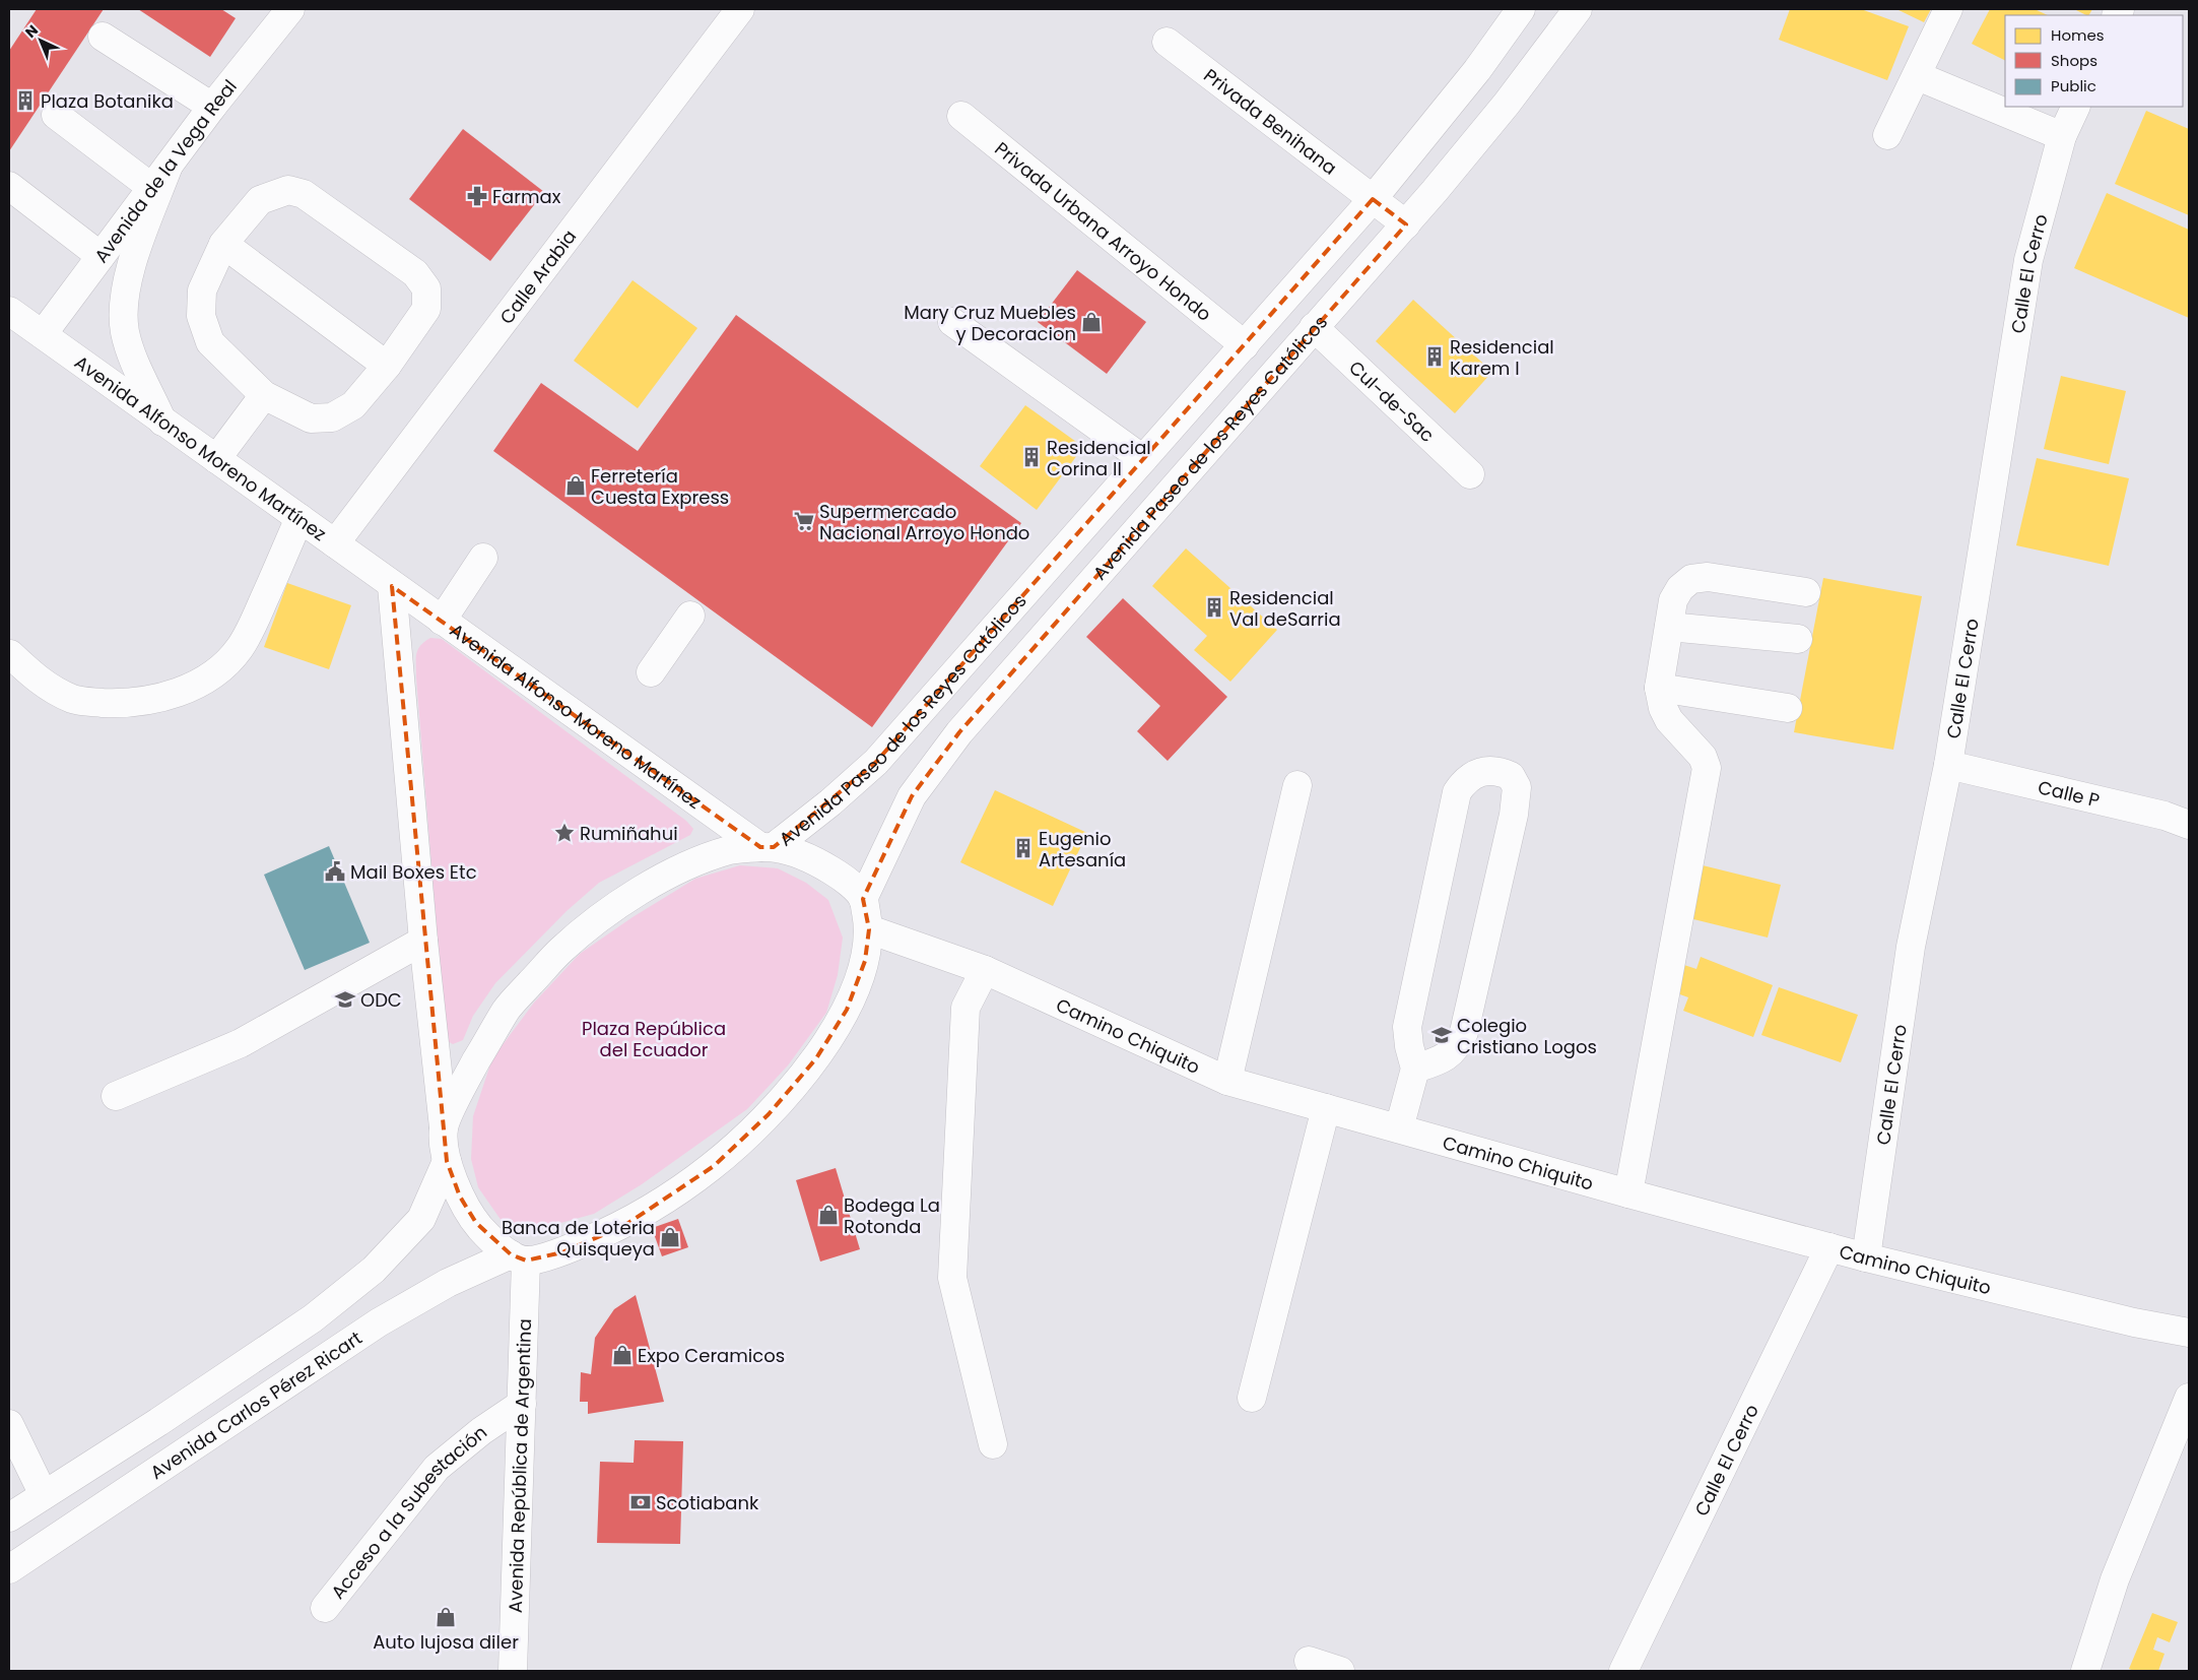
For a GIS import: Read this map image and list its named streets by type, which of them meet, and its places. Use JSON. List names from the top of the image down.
{
  "streets": {
    "main road": [
      "Privada Benihana",
      "Avenida de la Vega Real",
      "Privada Urbana Arroyo Hondo",
      "Calle El Cerro",
      "Calle Arabia",
      "Cul-de-Sac",
      "Avenida Paseo de los Reyes Católicos",
      "Avenida Alfonso Moreno Martínez",
      "Calle P",
      "Camino Chiquito",
      "Avenida Carlos Pérez Ricart",
      "Avenida República de Argentina",
      "Acceso a la Subestación"
    ]
  },
  "crossings": [
    ["Privada Benihana", "Avenida Paseo de los Reyes Católicos"],
    ["Avenida de la Vega Real", "Avenida Alfonso Moreno Martínez"],
    ["Privada Urbana Arroyo Hondo", "Avenida Paseo de los Reyes Católicos"],
    ["Calle El Cerro", "Calle P"],
    ["Calle El Cerro", "Camino Chiquito"],
    ["Calle Arabia", "Avenida Alfonso Moreno Martínez"],
    ["Cul-de-Sac", "Avenida Paseo de los Reyes Católicos"],
    ["Avenida Paseo de los Reyes Católicos", "Avenida Alfonso Moreno Martínez"],
    ["Avenida Carlos Pérez Ricart", "Avenida República de Argentina"],
    ["Avenida República de Argentina", "Acceso a la Subestación"]
  ],
  "parks": ["Plaza República del Ecuador"],
  "places": {
    "building": [
      "Plaza Botanika",
      "Residencial Karem I",
      "Residencial Corina II",
      "Residencial Val deSarria",
      "Eugenio Artesanía"
    ],
    "pharmacy": ["Farmax"],
    "shop": [
      "Mary Cruz Muebles y Decoracion",
      "Ferretería Cuesta Express",
      "Bodega La Rotonda",
      "Banca de Loteria Quisqueya",
      "Expo Ceramicos",
      "Auto lujosa diler"
    ],
    "supermarket": ["Supermercado Nacional Arroyo Hondo"],
    "place": ["Rumiñahui"],
    "public building": ["Mail Boxes Etc"],
    "school or university": ["ODC", "Colegio Cristiano Logos"],
    "bank": ["Scotiabank"]
  },
  "legend": ["Homes", "Shops", "Public"],
  "north": "top left"
}
